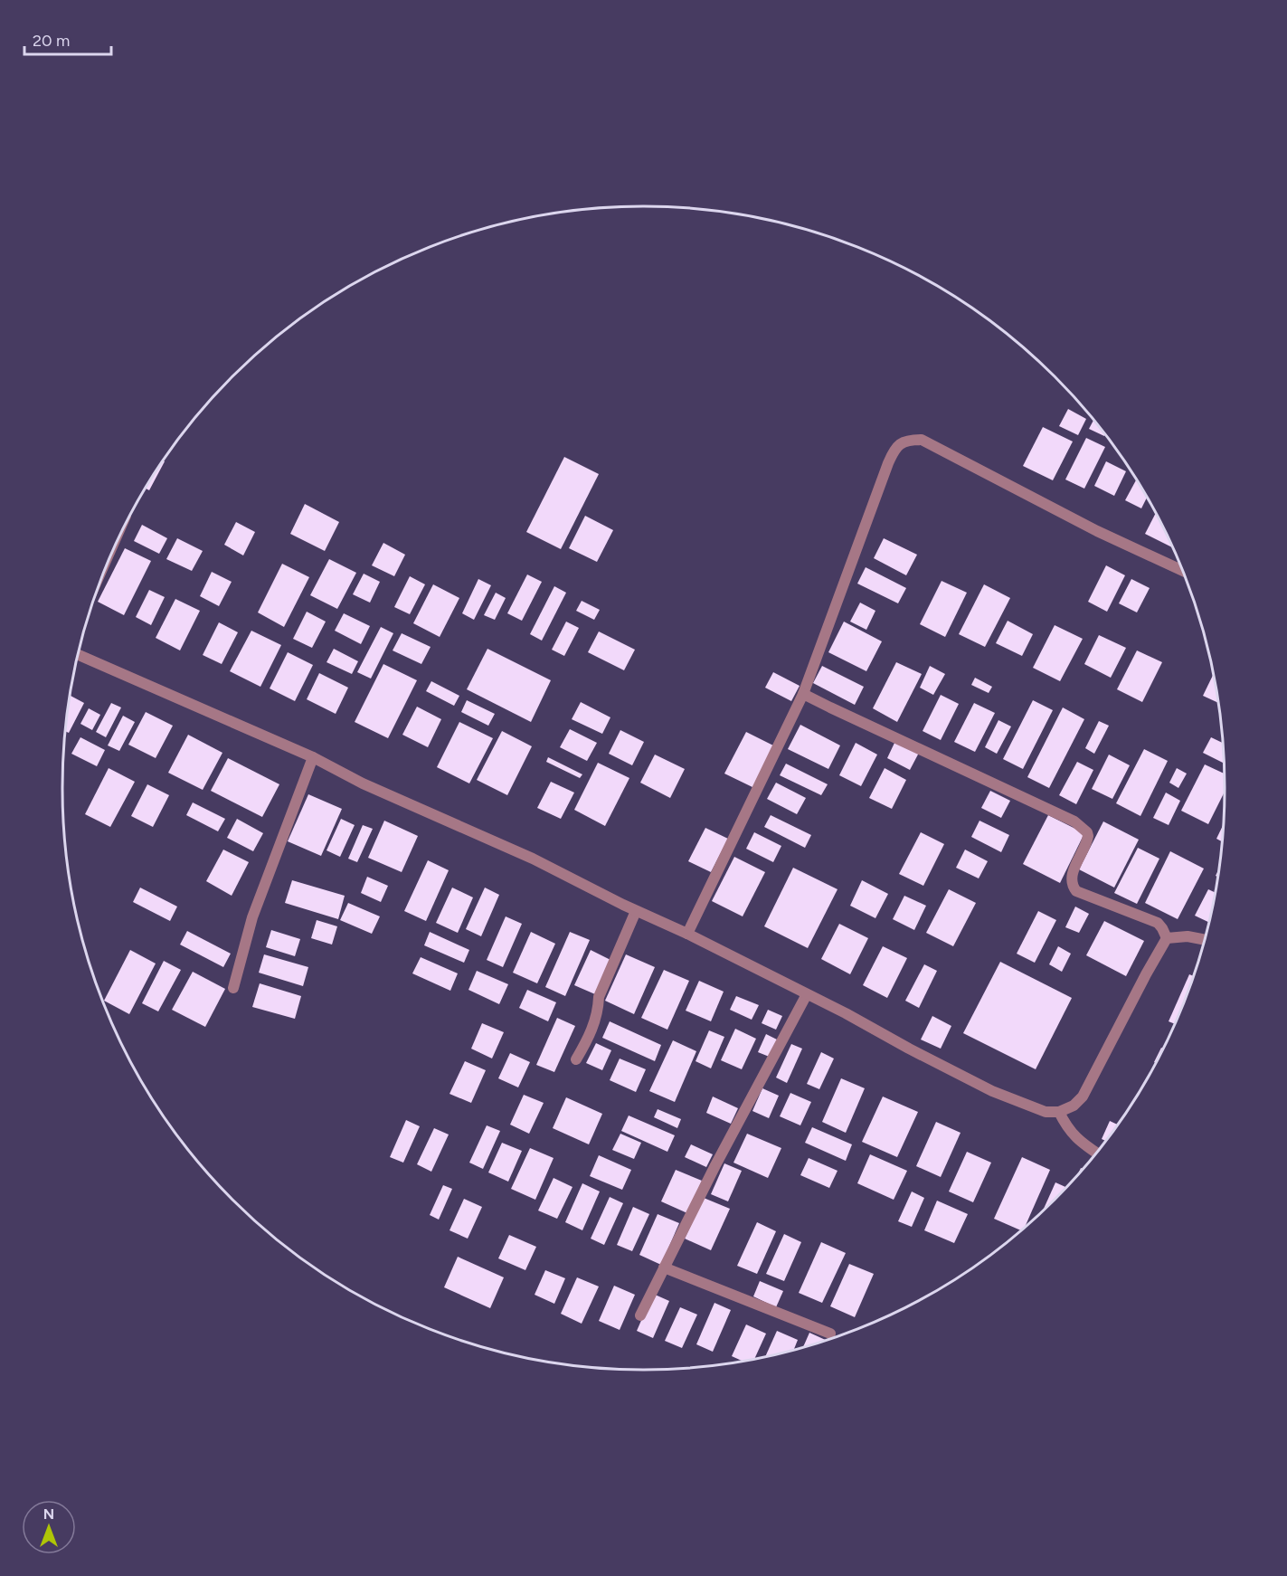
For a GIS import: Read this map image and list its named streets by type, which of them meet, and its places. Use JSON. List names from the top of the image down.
{
  "scale_bar": "20 m",
  "north": "top"
}
